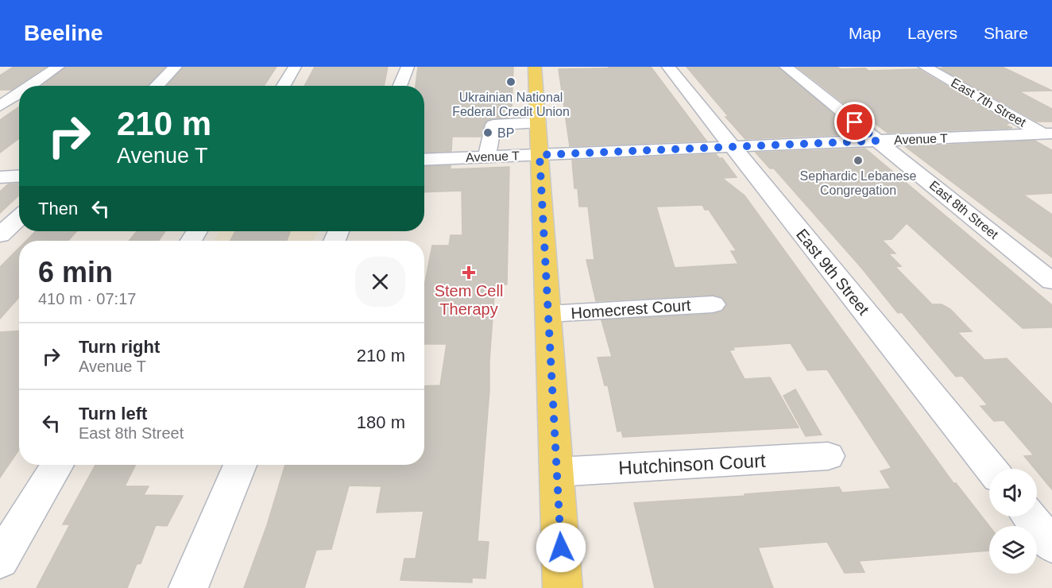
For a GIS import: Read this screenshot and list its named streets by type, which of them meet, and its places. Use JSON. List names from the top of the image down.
{
  "streets": {
    "street": [
      "East 7th Street",
      "Avenue T",
      "East 8th Street",
      "East 9th Street",
      "Homecrest Court",
      "Hutchinson Court"
    ]
  },
  "crossings": [
    ["East 7th Street", "Avenue T"],
    ["Avenue T", "East 8th Street"],
    ["Avenue T", "East 9th Street"]
  ],
  "places": {
    "other": ["Ukrainian National Federal Credit Union", "BP", "Sephardic Lebanese Congregation"],
    "health": ["Stem Cell Therapy"]
  },
  "page": {
    "header": "Beeline",
    "nav": ["Map", "Layers", "Share"],
    "turn": ["210 m", "Avenue T"],
    "then": "Then",
    "heading": ["6 min", "410 m · 07:17"],
    "list": [
      {
        "name": "Turn right",
        "note": "Avenue T",
        "value": "210 m"
      },
      {
        "name": "Turn left",
        "note": "East 8th Street",
        "value": "180 m"
      }
    ]
  }
}
